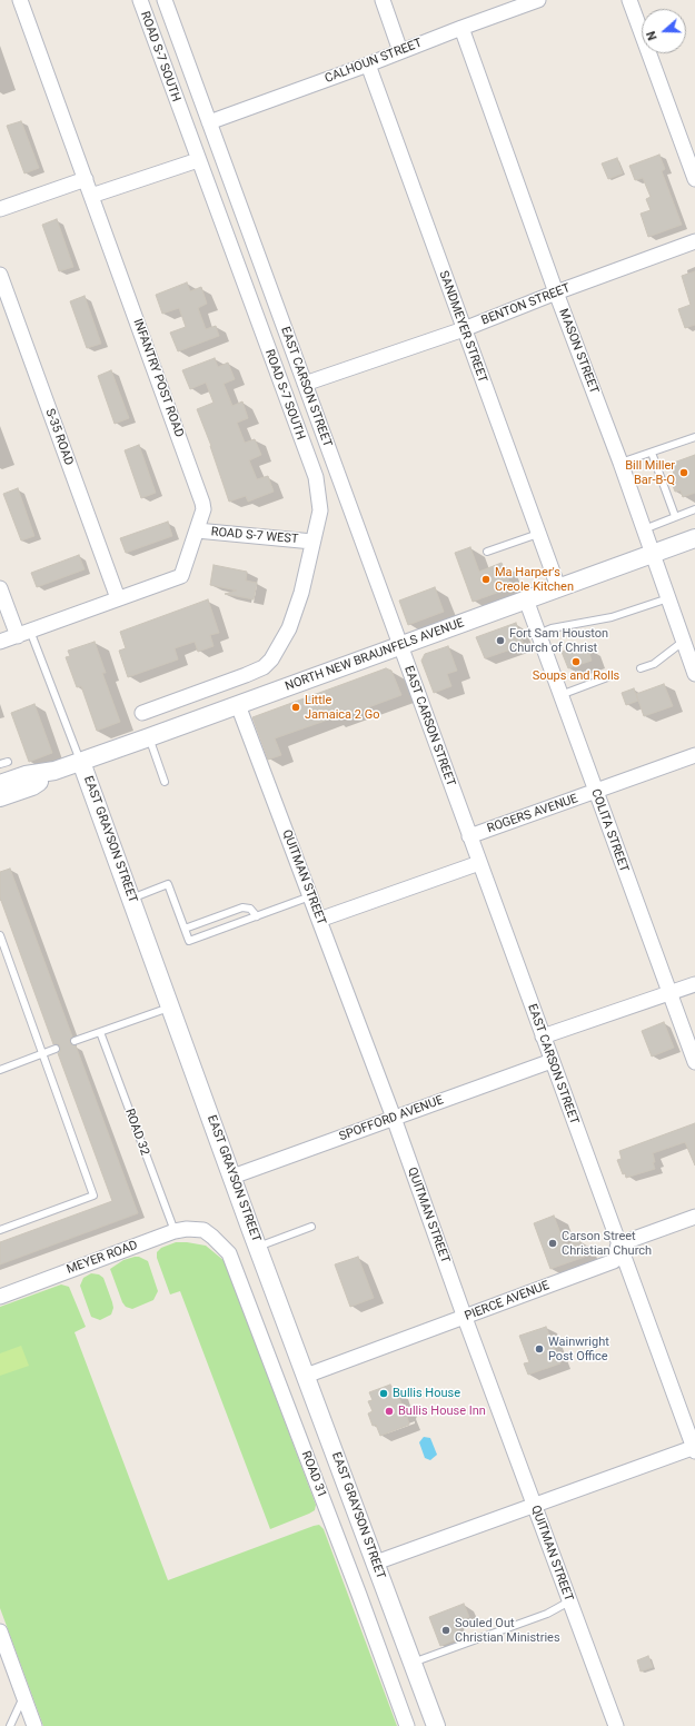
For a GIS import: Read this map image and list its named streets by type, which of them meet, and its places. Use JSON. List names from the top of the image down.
{
  "streets": {
    "street": [
      "ROAD S-7 SOUTH",
      "CALHOUN STREET",
      "BENTON STREET",
      "SANDMEYER STREET",
      "MASON STREET",
      "INFANTRY POST ROAD",
      "EAST CARSON STREET",
      "S-35 ROAD",
      "ROAD S-7 WEST",
      "NORTH NEW BRAUNFELS AVENUE",
      "ROGERS AVENUE",
      "COLITA STREET",
      "EAST GRAYSON STREET",
      "QUITMAN STREET",
      "SPOFFORD AVENUE",
      "MEYER ROAD",
      "PIERCE AVENUE",
      "ROAD 31"
    ],
    "lane": ["ROAD 32"]
  },
  "crossings": [
    ["ROAD S-7 SOUTH", "ROAD S-7 WEST"],
    ["CALHOUN STREET", "SANDMEYER STREET"],
    ["CALHOUN STREET", "MASON STREET"],
    ["CALHOUN STREET", "EAST CARSON STREET"],
    ["BENTON STREET", "SANDMEYER STREET"],
    ["BENTON STREET", "MASON STREET"],
    ["BENTON STREET", "EAST CARSON STREET"],
    ["SANDMEYER STREET", "NORTH NEW BRAUNFELS AVENUE"],
    ["MASON STREET", "NORTH NEW BRAUNFELS AVENUE"],
    ["INFANTRY POST ROAD", "S-35 ROAD"],
    ["INFANTRY POST ROAD", "ROAD S-7 WEST"],
    ["INFANTRY POST ROAD", "EAST GRAYSON STREET"],
    ["EAST CARSON STREET", "NORTH NEW BRAUNFELS AVENUE"],
    ["EAST CARSON STREET", "ROGERS AVENUE"],
    ["EAST CARSON STREET", "SPOFFORD AVENUE"],
    ["EAST CARSON STREET", "PIERCE AVENUE"],
    ["NORTH NEW BRAUNFELS AVENUE", "COLITA STREET"],
    ["NORTH NEW BRAUNFELS AVENUE", "EAST GRAYSON STREET"],
    ["NORTH NEW BRAUNFELS AVENUE", "QUITMAN STREET"],
    ["ROGERS AVENUE", "COLITA STREET"],
    ["EAST GRAYSON STREET", "SPOFFORD AVENUE"],
    ["EAST GRAYSON STREET", "PIERCE AVENUE"],
    ["QUITMAN STREET", "SPOFFORD AVENUE"],
    ["QUITMAN STREET", "PIERCE AVENUE"],
    ["ROAD 32", "MEYER ROAD"],
    ["MEYER ROAD", "ROAD 31"]
  ],
  "places": [
    "Bill Miller Bar-B-Q",
    "Ma Harper's Creole Kitchen",
    "Fort Sam Houston Church of Christ",
    "Soups and Rolls",
    "Little Jamaica 2 Go",
    "Carson Street Christian Church",
    "Wainwright Post Office",
    "Bullis House",
    "Bullis House Inn",
    "Souled Out Christian Ministries"
  ],
  "north": "left"
}
